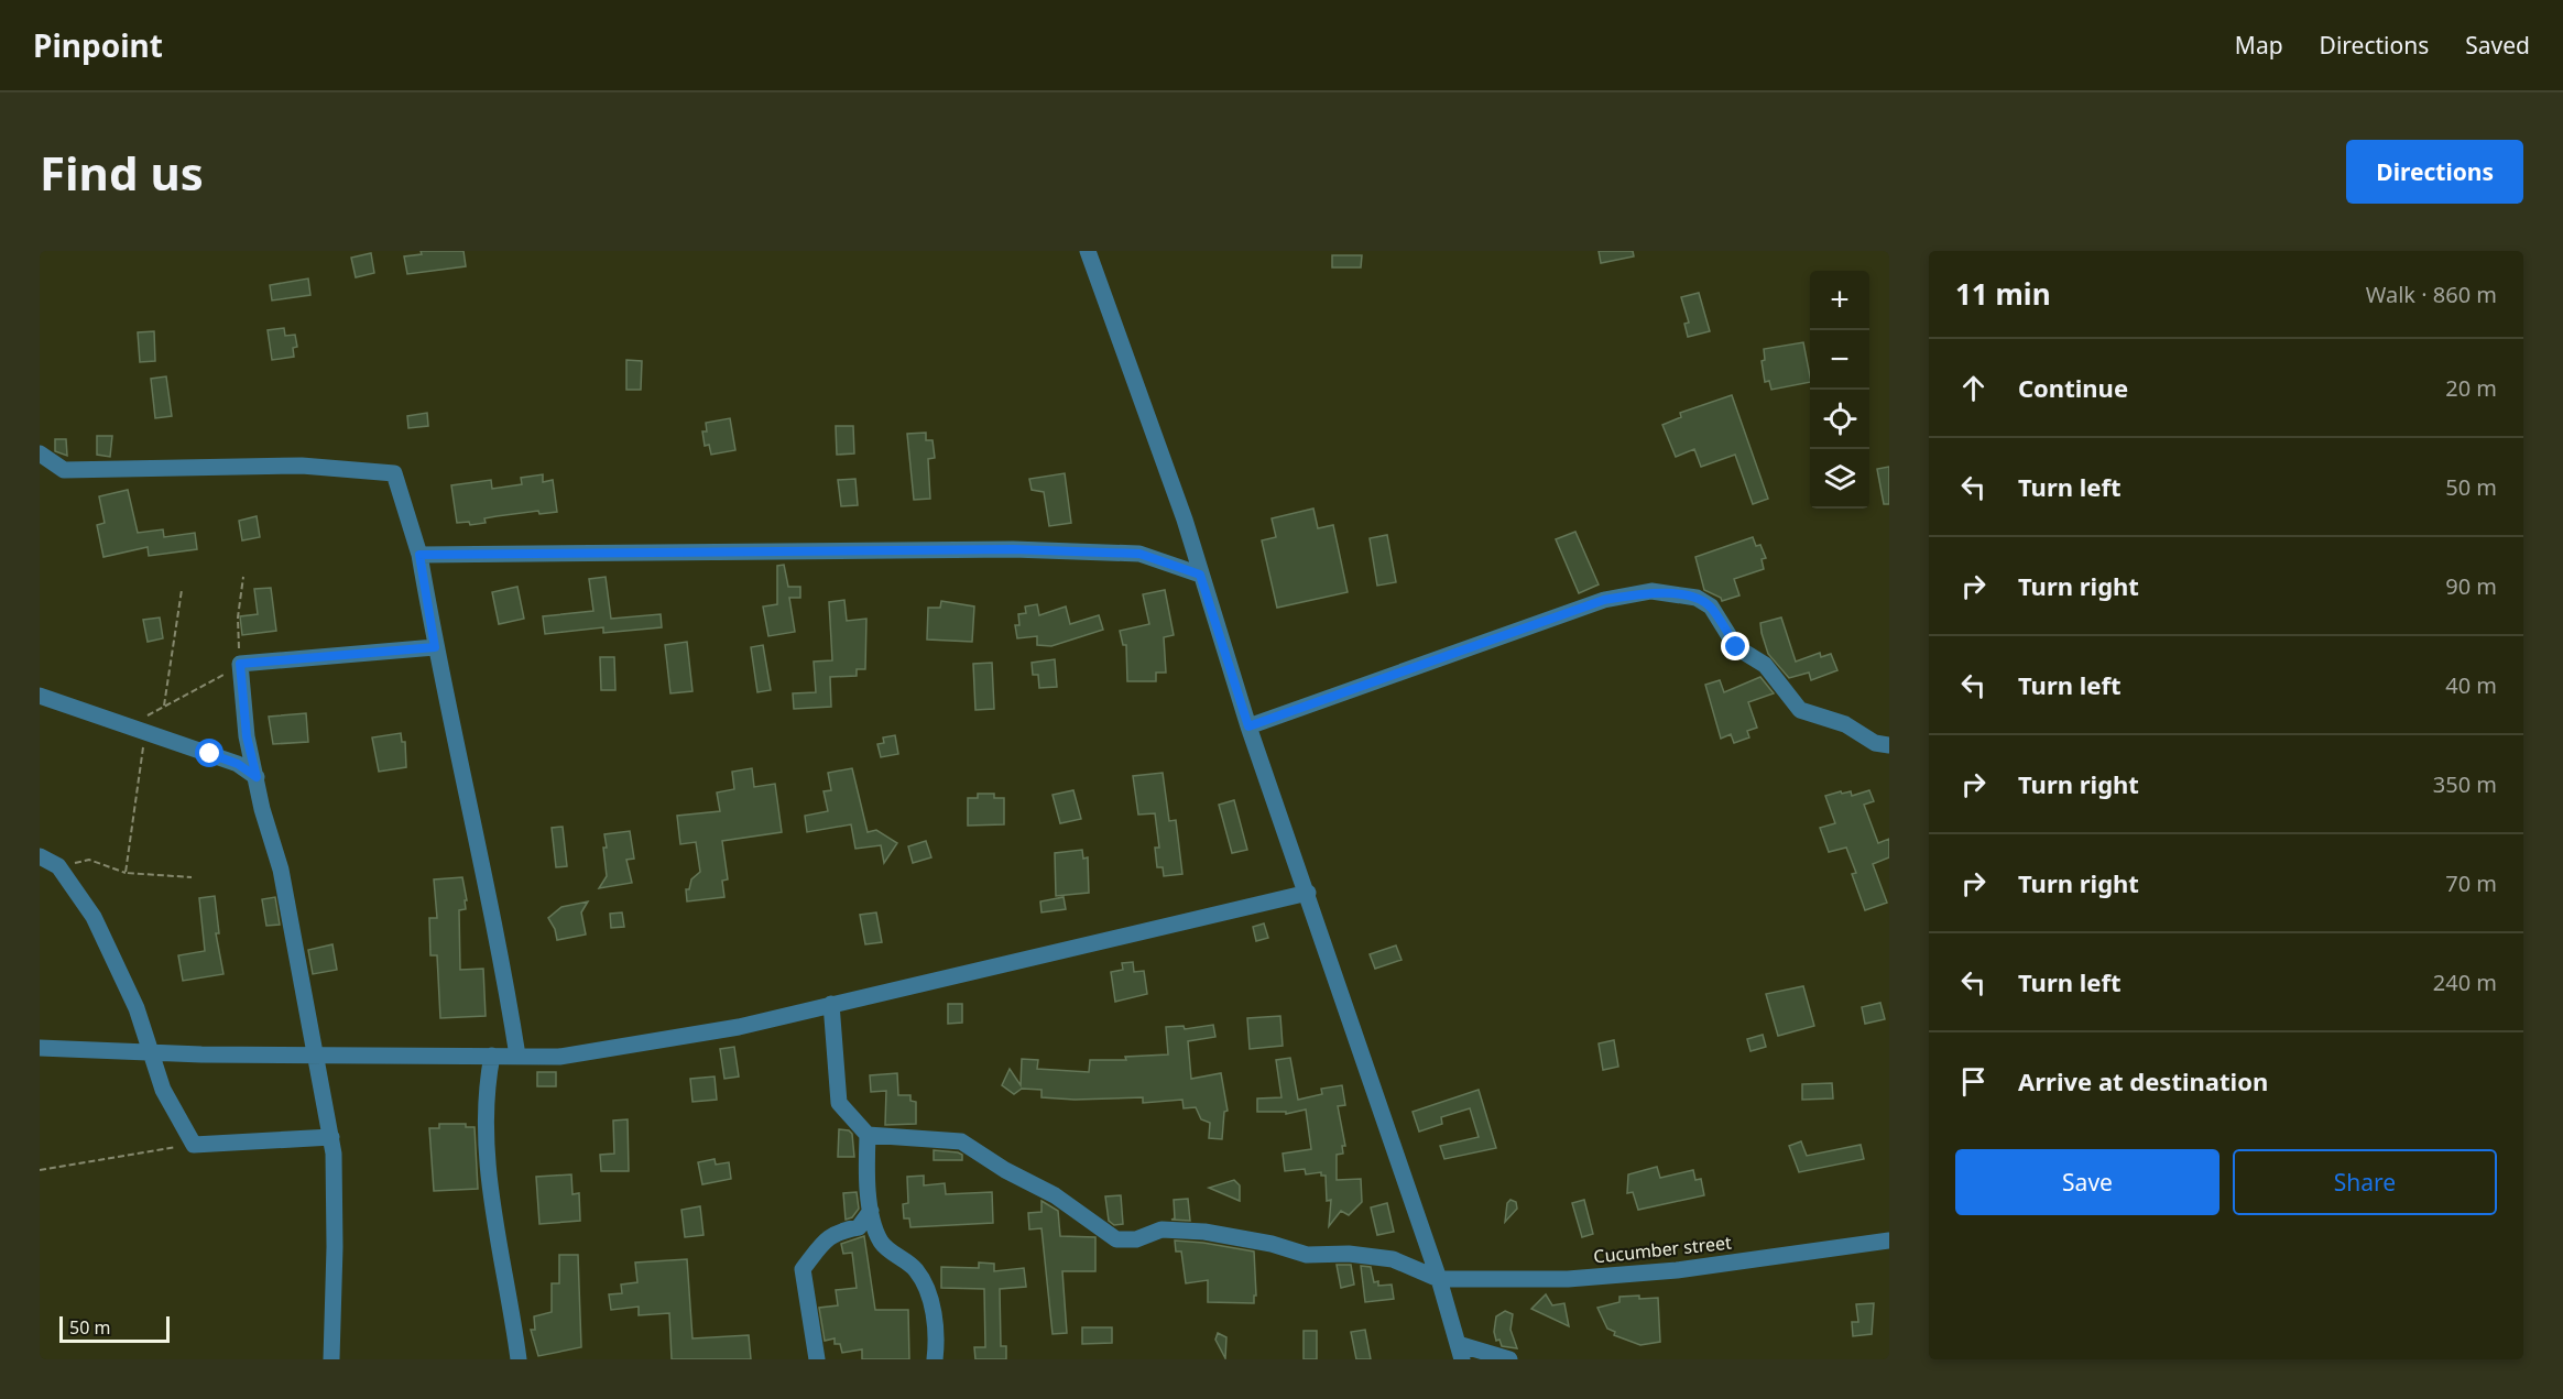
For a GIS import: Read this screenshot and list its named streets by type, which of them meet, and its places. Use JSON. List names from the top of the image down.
{
  "streets": {
    "street": ["Cucumber street"]
  },
  "scale_bar": "50 m",
  "page": {
    "header": "Pinpoint",
    "nav": ["Map", "Directions", "Saved"],
    "buttons": [
      "Directions",
      ["Save", "Share"]
    ],
    "title": "Find us",
    "heading": ["11 min", "Walk · 860 m"],
    "map_buttons": ["+", "−"],
    "list": [
      ["Continue", "20 m"],
      ["Turn left", "50 m"],
      ["Turn right", "90 m"],
      ["Turn left", "40 m"],
      ["Turn right", "350 m"],
      ["Turn right", "70 m"],
      ["Turn left", "240 m"],
      "Arrive at destination"
    ],
    "scale": "50 m"
  }
}
